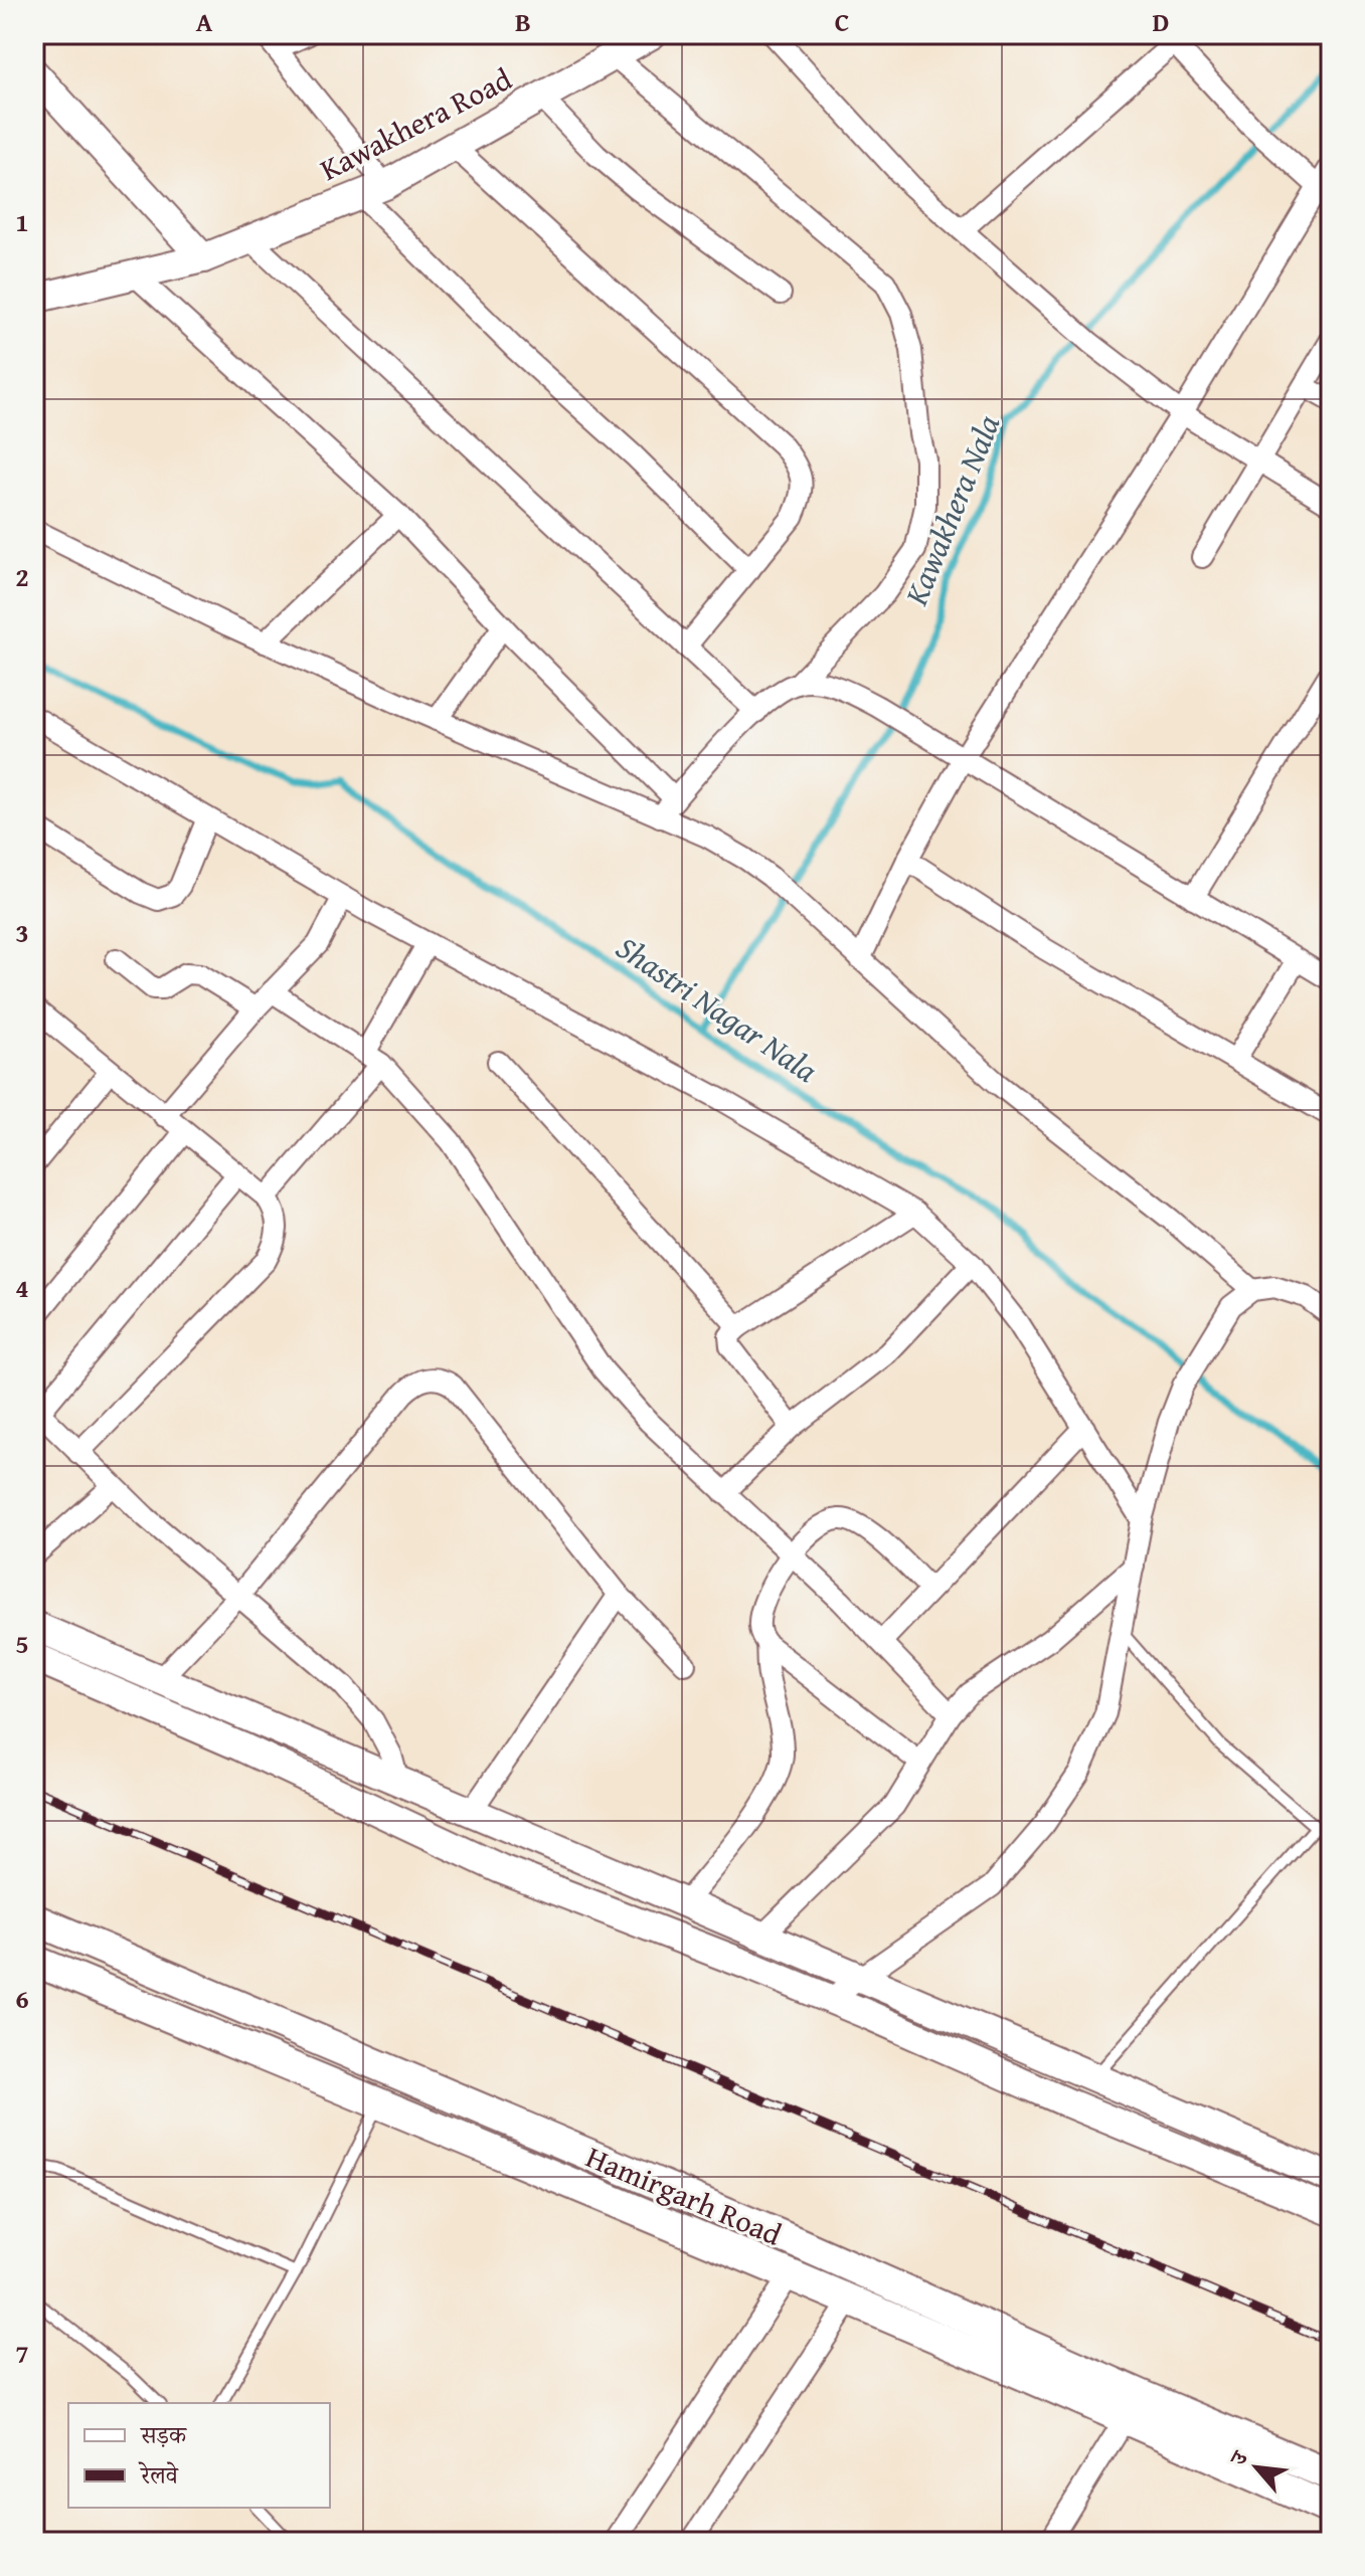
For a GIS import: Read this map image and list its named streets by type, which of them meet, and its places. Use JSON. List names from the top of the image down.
{
  "streets": {
    "main road": ["Hamirgarh Road"],
    "street": ["Kawakhera Road"]
  },
  "water": ["Kawakhera Nala", "Shastri Nagar Nala"],
  "legend": ["सड़क", "रेलवे"],
  "north": "top left",
  "grid": {
    "columns": [
      "A",
      "B",
      "C",
      "D"
    ],
    "rows": [
      "1",
      "2",
      "3",
      "4",
      "5",
      "6",
      "7"
    ]
  }
}
